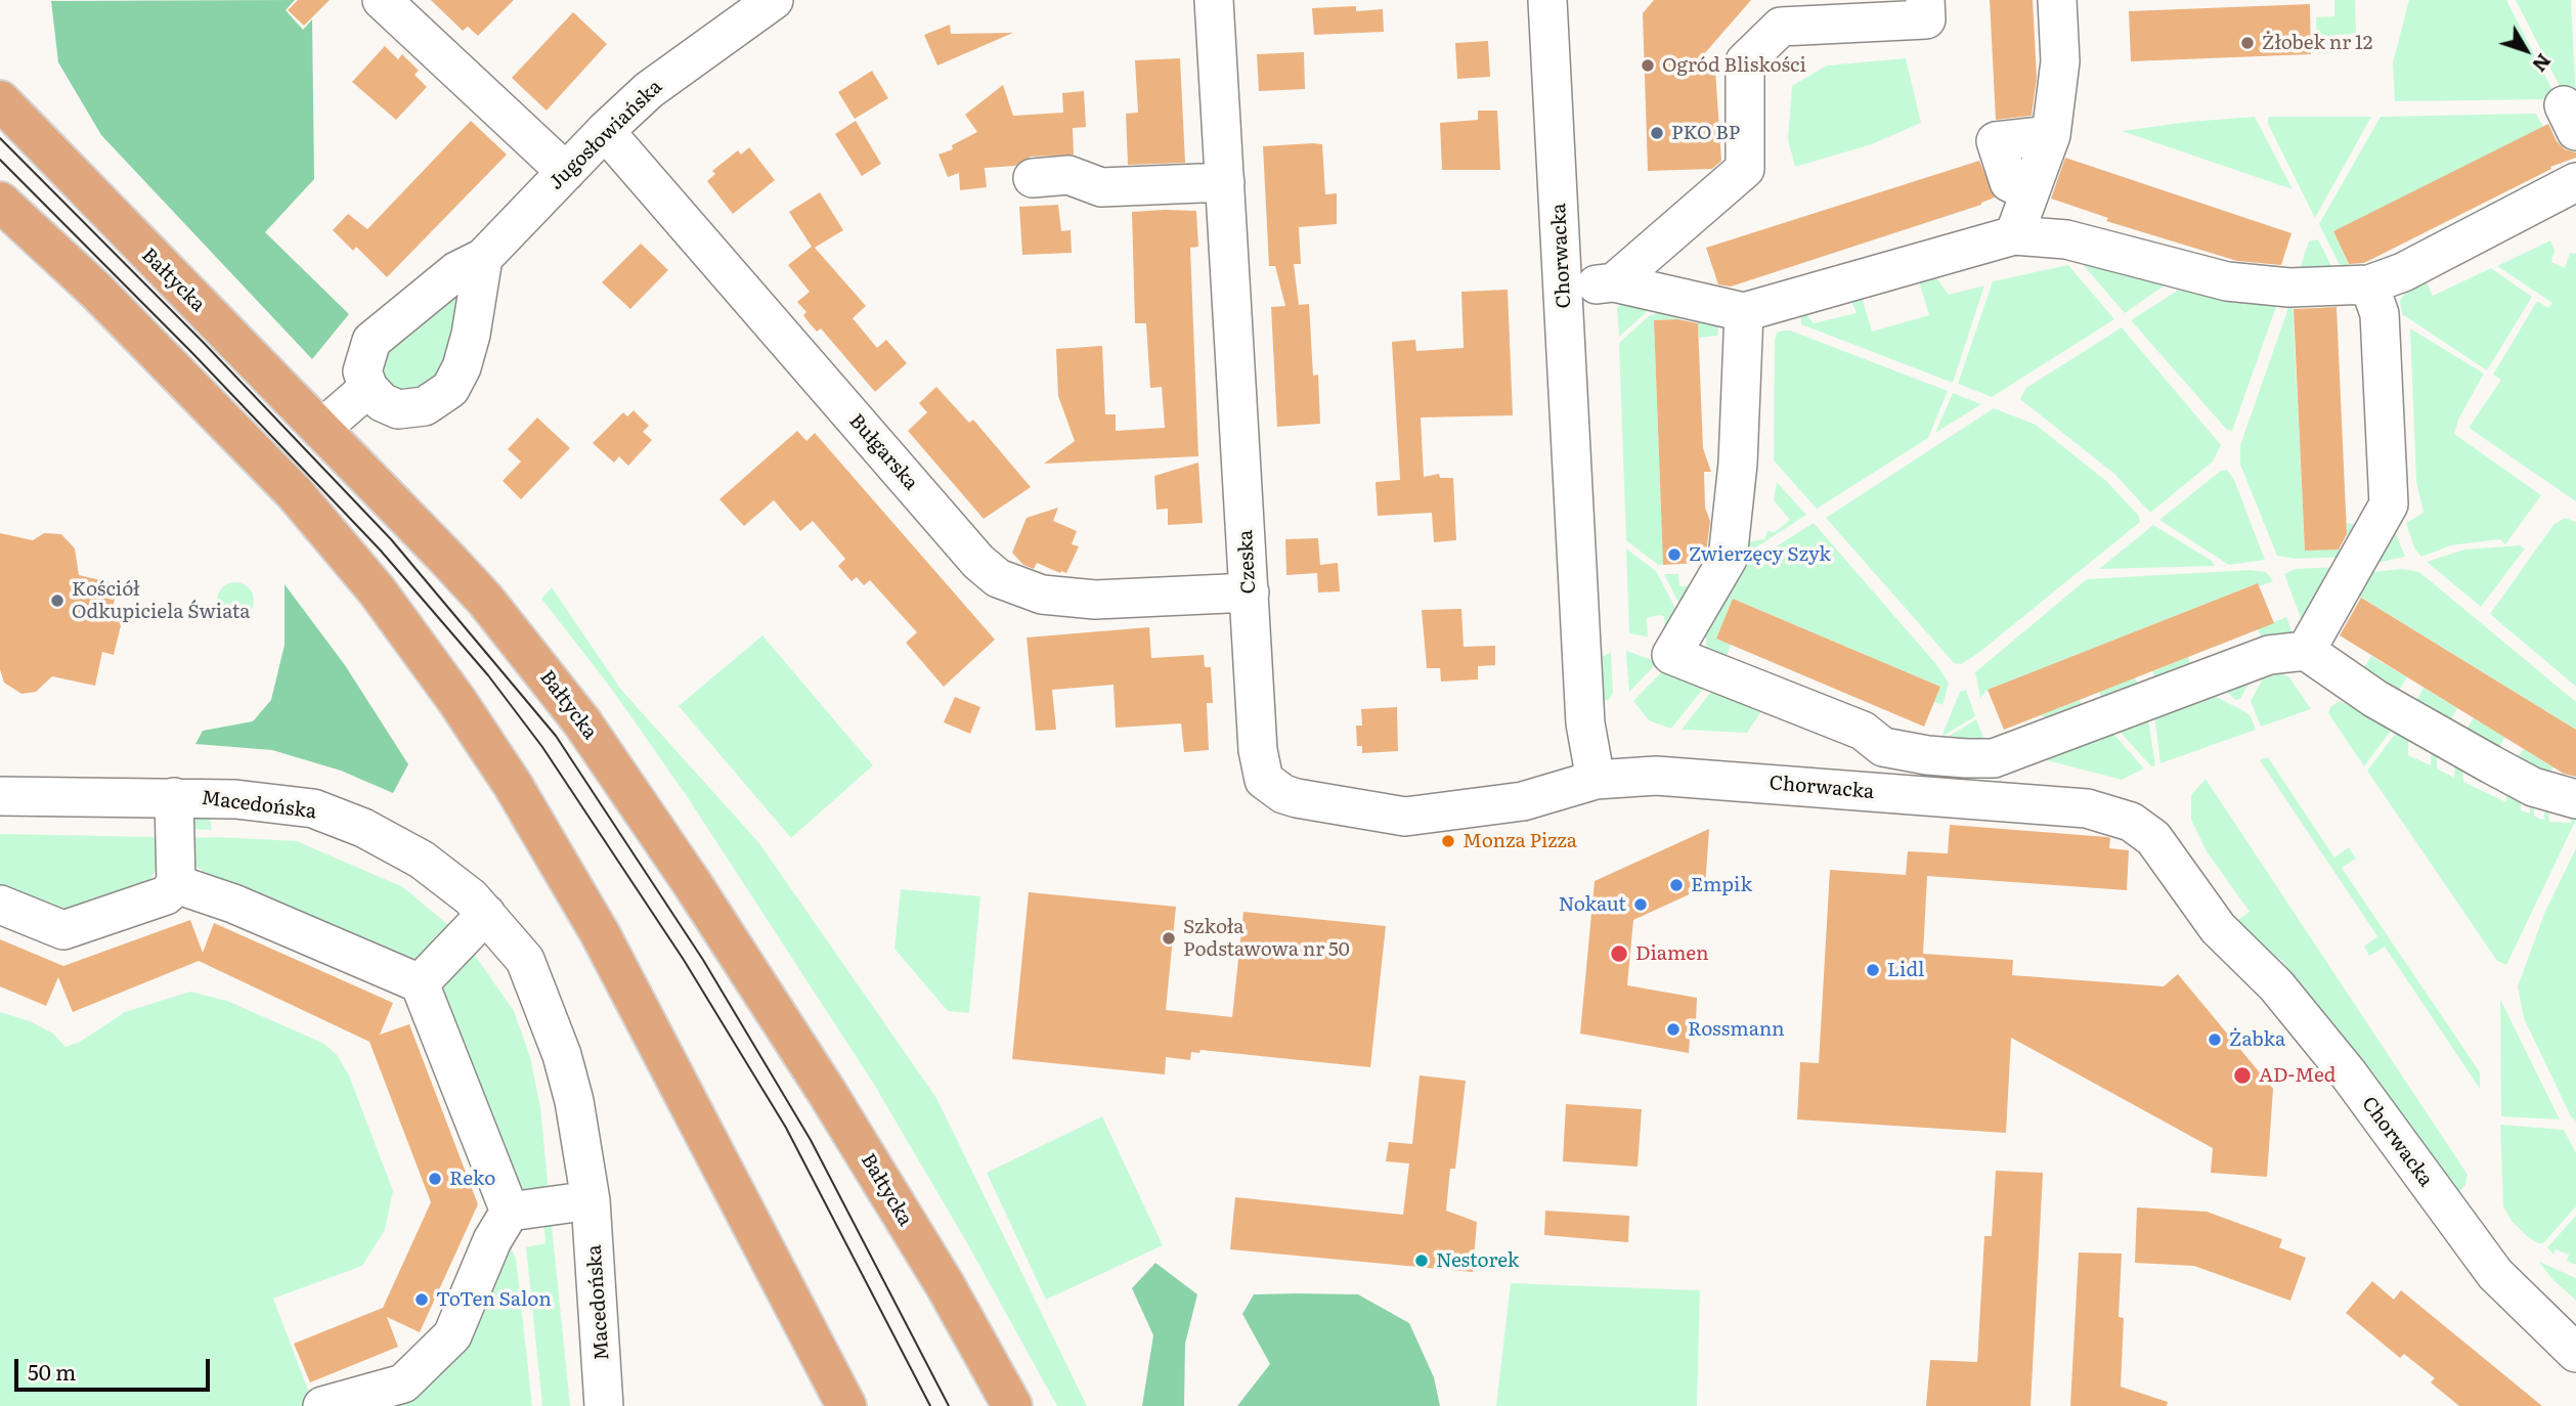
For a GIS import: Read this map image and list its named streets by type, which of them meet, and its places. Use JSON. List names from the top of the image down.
{
  "streets": {
    "main road": ["Bałtycka"],
    "street": [
      "Jugosłowiańska",
      "Chorwacka",
      "Bułgarska",
      "Czeska",
      "Macedońska"
    ]
  },
  "crossings": [
    ["Jugosłowiańska", "Bułgarska"],
    ["Chorwacka", "Czeska"],
    ["Bułgarska", "Czeska"]
  ],
  "places": [
    "Żłobek nr 12",
    "Ogród Bliskości",
    "PKO BP",
    "Zwierzęcy Szyk",
    "Kościół Odkupiciela Świata",
    "Monza Pizza",
    "Empik",
    "Nokaut",
    "Szkoła Podstawowa nr 50",
    "Diamen",
    "Lidl",
    "Rossmann",
    "Żabka",
    "AD-Med",
    "Reko",
    "Nestorek",
    "ToTen Salon"
  ],
  "scale_bar": "50 m",
  "north": "bottom right"
}
